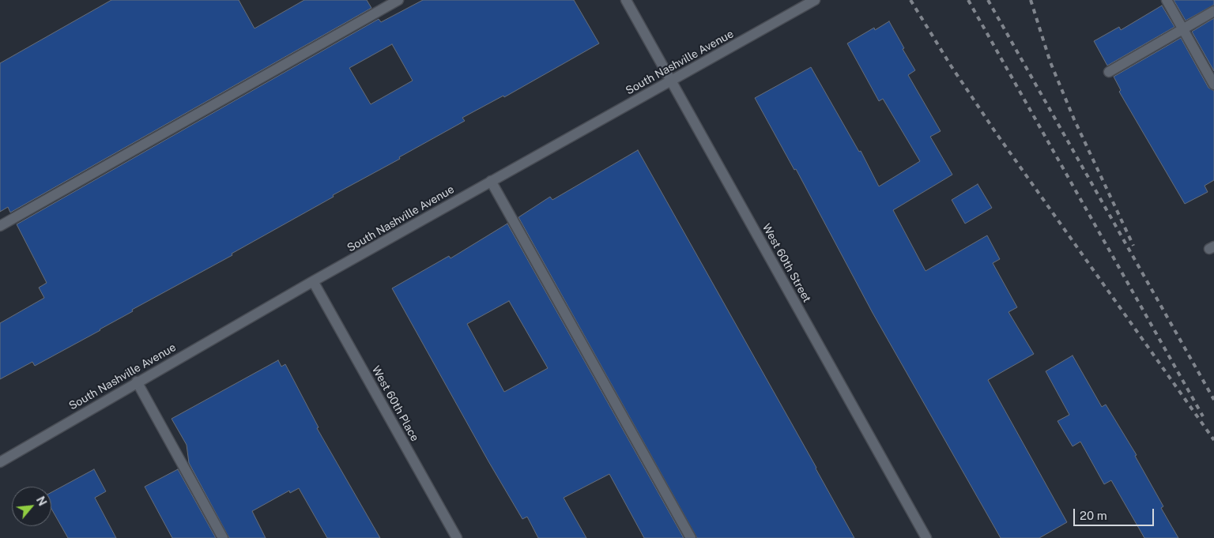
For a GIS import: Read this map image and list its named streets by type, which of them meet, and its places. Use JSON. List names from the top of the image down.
{
  "streets": {
    "street": ["South Nashville Avenue", "West 60th Street", "West 60th Place"]
  },
  "crossings": [
    ["South Nashville Avenue", "West 60th Street"],
    ["South Nashville Avenue", "West 60th Place"]
  ],
  "scale_bar": "20 m",
  "north": "top right"
}
